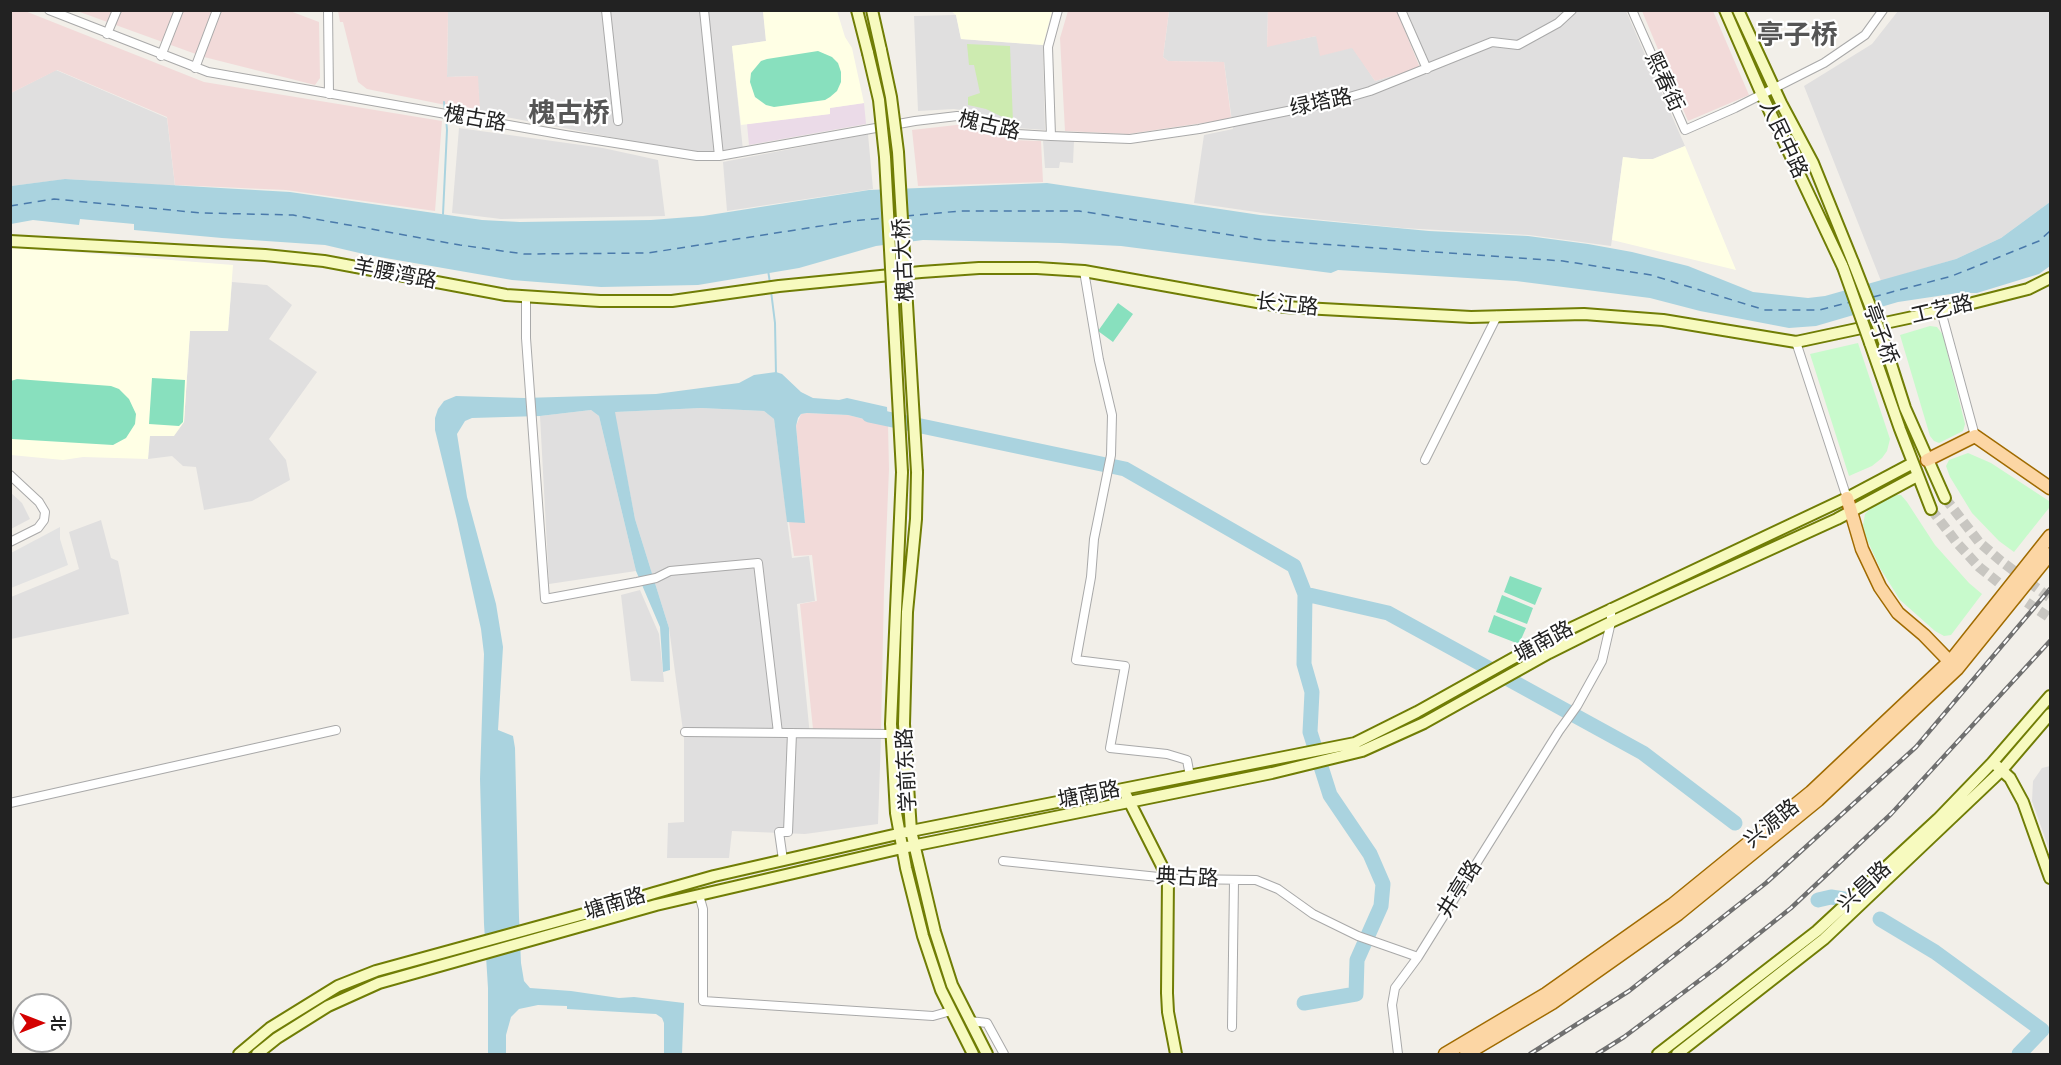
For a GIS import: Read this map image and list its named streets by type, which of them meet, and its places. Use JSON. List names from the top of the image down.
{
  "streets": {
    "main road": [
      "人民中路",
      "槐古大桥",
      "羊腰湾路",
      "长江路",
      "工艺路",
      "亭子桥",
      "塘南路",
      "学前东路",
      "兴源路",
      "兴昌路"
    ],
    "street": [
      "熙春街",
      "绿塔路",
      "槐古路",
      "典古路",
      "井亭路"
    ]
  },
  "crossings": [
    ["熙春街", "人民中路"],
    ["绿塔路", "槐古路"],
    ["人民中路", "亭子桥"],
    ["槐古大桥", "学前东路"],
    ["羊腰湾路", "长江路"],
    ["长江路", "工艺路"],
    ["塘南路", "学前东路"],
    ["塘南路", "井亭路"],
    ["典古路", "井亭路"]
  ],
  "districts": ["亭子桥", "槐古桥"],
  "north": "right"
}
